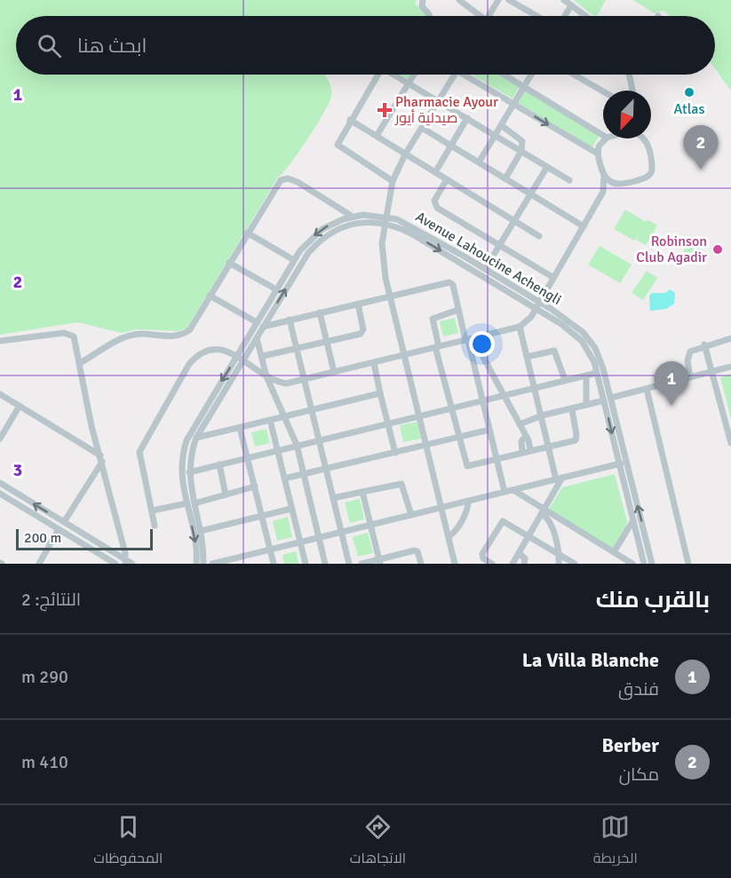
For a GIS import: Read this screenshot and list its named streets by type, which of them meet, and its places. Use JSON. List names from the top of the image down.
{
  "streets": {
    "street": ["Avenue Lahoucine Achengli"]
  },
  "places": {
    "other": ["Atlas", "Robinson Club Agadir"],
    "health": ["Pharmacie Ayour صيدلية أيور"]
  },
  "scale_bar": "200 m",
  "north": "bottom left",
  "page": {
    "search": "ابحث هنا",
    "pins": ["2", "1"],
    "scale": "200 m",
    "heading": ["بالقرب منك", "النتائج: 2"],
    "list": [
      {
        "mark": "1",
        "name": "La Villa Blanche",
        "note": "فندق",
        "value": "290 m"
      },
      {
        "mark": "2",
        "name": "Berber",
        "note": "مكان",
        "value": "410 m"
      }
    ],
    "nav": ["الخريطة", "الاتجاهات", "المحفوظات"]
  },
  "grid": {
    "rows": ["1", "2", "3"]
  }
}
